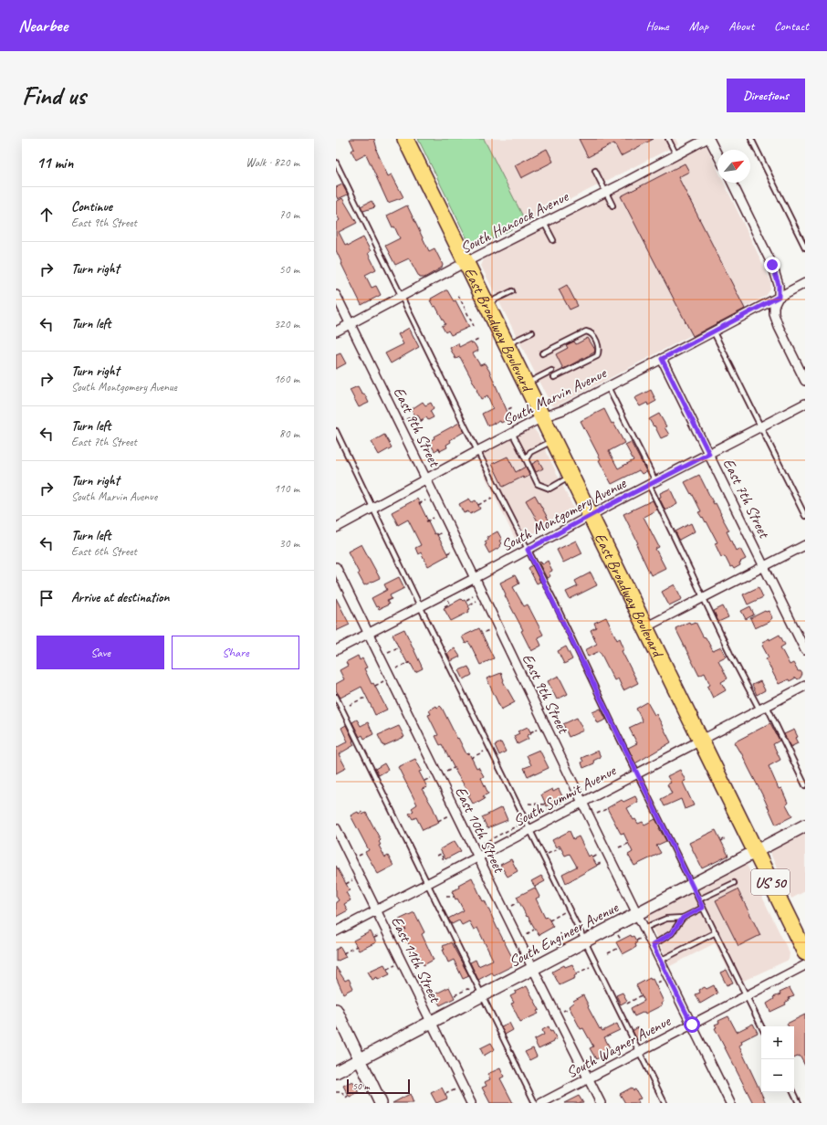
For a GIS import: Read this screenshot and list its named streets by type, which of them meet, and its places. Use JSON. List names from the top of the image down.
{
  "streets": {
    "highway": ["East Broadway Boulevard", "US 50"],
    "street": [
      "South Hancock Avenue",
      "South Marvin Avenue",
      "East 9th Street",
      "East 7th Street",
      "South Montgomery Avenue",
      "South Summit Avenue",
      "East 10th Street",
      "South Engineer Avenue",
      "East 11th Street",
      "South Wagner Avenue"
    ]
  },
  "crossings": [
    ["South Hancock Avenue", "East Broadway Boulevard"],
    ["South Hancock Avenue", "East 9th Street"],
    ["East Broadway Boulevard", "South Marvin Avenue"],
    ["East Broadway Boulevard", "South Montgomery Avenue"],
    ["East Broadway Boulevard", "South Summit Avenue"],
    ["East Broadway Boulevard", "South Engineer Avenue"],
    ["South Marvin Avenue", "East 9th Street"],
    ["South Marvin Avenue", "East 7th Street"],
    ["East 9th Street", "South Montgomery Avenue"],
    ["East 9th Street", "South Summit Avenue"],
    ["East 9th Street", "South Engineer Avenue"],
    ["East 9th Street", "South Wagner Avenue"],
    ["East 7th Street", "South Montgomery Avenue"],
    ["South Montgomery Avenue", "East 10th Street"],
    ["South Summit Avenue", "East 10th Street"],
    ["South Summit Avenue", "East 11th Street"],
    ["East 10th Street", "South Engineer Avenue"],
    ["East 10th Street", "South Wagner Avenue"],
    ["South Engineer Avenue", "East 11th Street"]
  ],
  "scale_bar": "50 m",
  "north": "top right",
  "page": {
    "header": "Nearbee",
    "nav": [
      "Home",
      "Map",
      "About",
      "Contact"
    ],
    "buttons": [
      "Directions",
      ["Save", "Share"]
    ],
    "title": "Find us",
    "heading": ["11 min", "Walk · 820 m"],
    "list": [
      ["Continue", "East 9th Street", "70 m"],
      ["Turn right", "50 m"],
      ["Turn left", "320 m"],
      ["Turn right", "South Montgomery Avenue", "160 m"],
      ["Turn left", "East 7th Street", "80 m"],
      ["Turn right", "South Marvin Avenue", "110 m"],
      ["Turn left", "East 6th Street", "30 m"],
      "Arrive at destination"
    ],
    "map_buttons": ["+", "−"],
    "scale": "50 m"
  }
}
